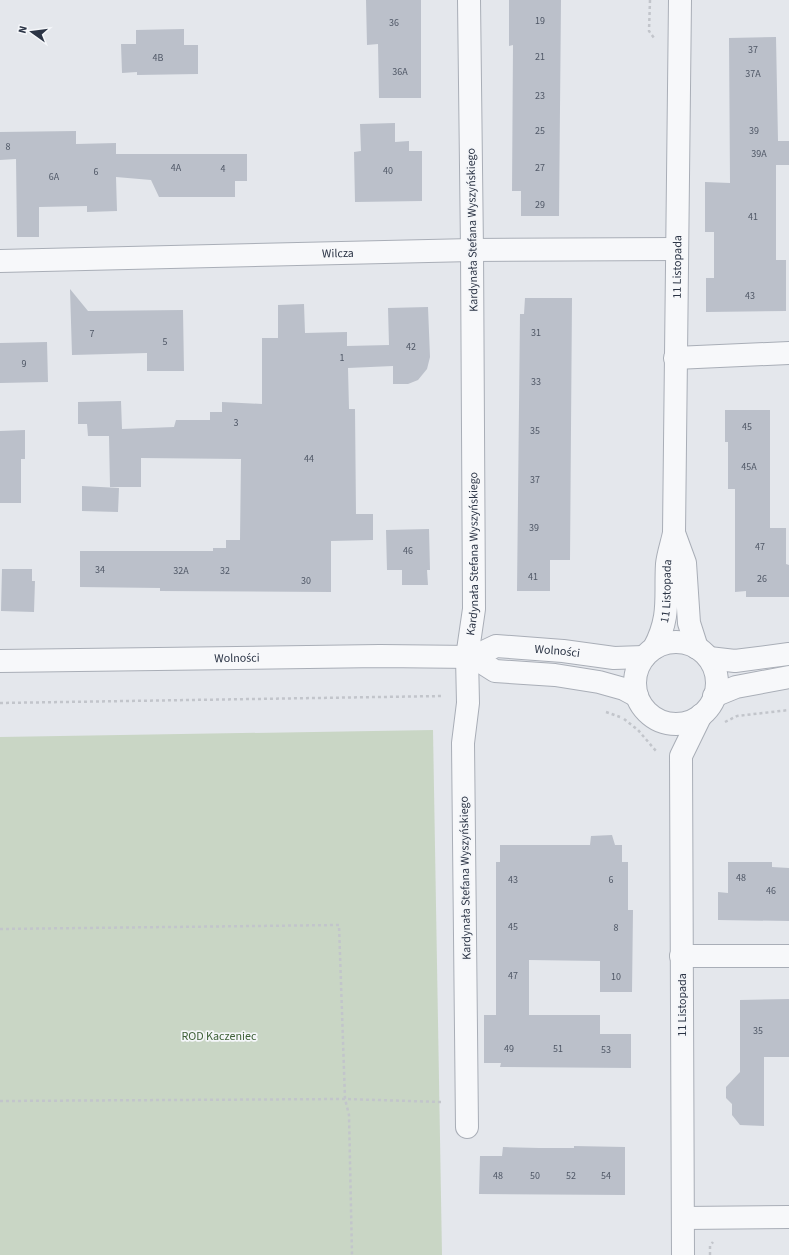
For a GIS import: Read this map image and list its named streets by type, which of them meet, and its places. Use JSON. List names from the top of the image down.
{
  "streets": {
    "street": [
      "Kardynała Stefana Wyszyńskiego",
      "Wilcza",
      "11 Listopada",
      "Wolności"
    ]
  },
  "crossings": [
    ["Kardynała Stefana Wyszyńskiego", "Wilcza"],
    ["Kardynała Stefana Wyszyńskiego", "Wolności"],
    ["Wilcza", "11 Listopada"],
    ["11 Listopada", "Wolności"]
  ],
  "parks": ["ROD Kaczeniec"],
  "house_numbers": [
    "19",
    "36",
    "37",
    "21",
    "4B",
    "36A",
    "37A",
    "23",
    "25",
    "39",
    "8",
    "39A",
    "4A",
    "27",
    "4",
    "40",
    "6",
    "6A",
    "29",
    "41",
    "43",
    "31",
    "7",
    "5",
    "42",
    "1",
    "9",
    "33",
    "3",
    "45",
    "35",
    "44",
    "45A",
    "37",
    "39",
    "47",
    "46",
    "34",
    "32A",
    "32",
    "41",
    "26",
    "30",
    "48",
    "43",
    "6",
    "46",
    "45",
    "8",
    "47",
    "10",
    "35",
    "49",
    "51",
    "53",
    "48",
    "50",
    "52",
    "54"
  ],
  "north": "left"
}
